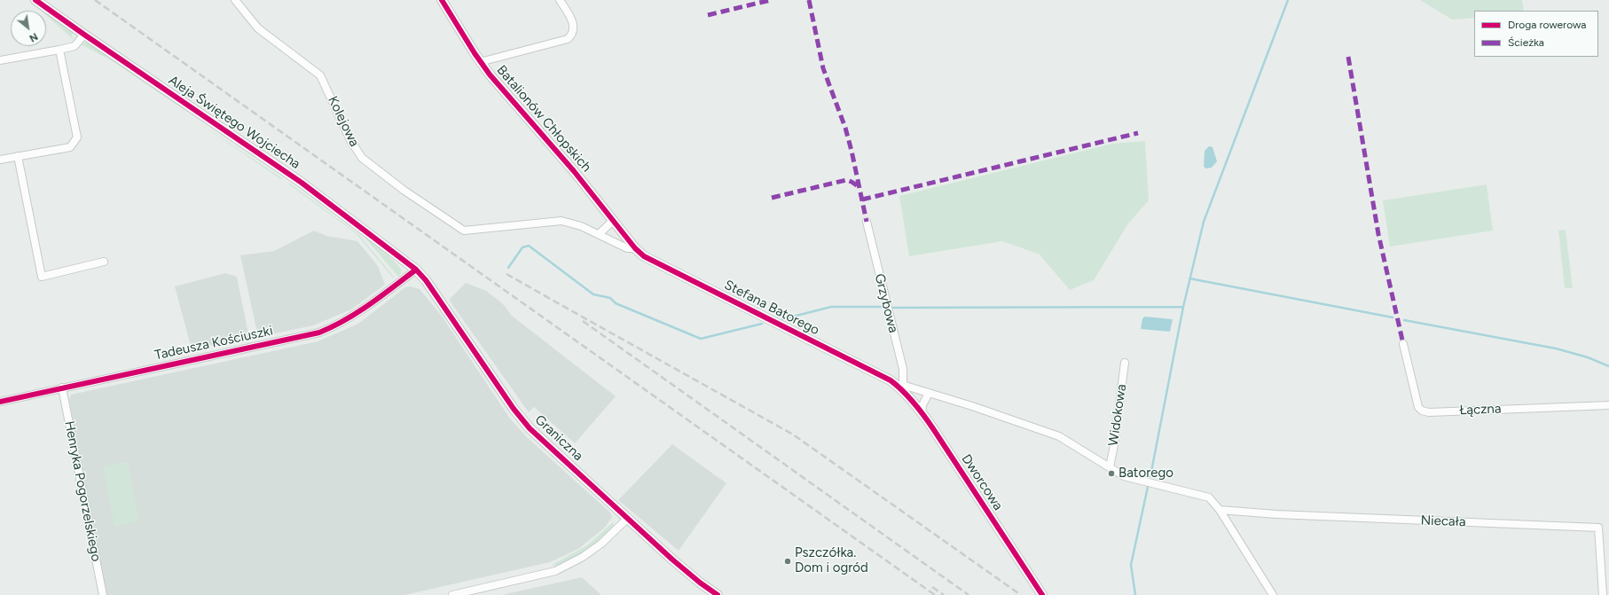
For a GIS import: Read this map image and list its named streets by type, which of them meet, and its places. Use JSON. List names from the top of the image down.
{
  "streets": {
    "street": [
      "Batalionów Chłopskich",
      "Kolejowa",
      "Aleja Świętego Wojciecha",
      "Grzybowa",
      "Stefana Batorego",
      "Tadeusza Kościuszki",
      "Łączna",
      "Widokowa",
      "Graniczna",
      "Dworcowa",
      "Henryka Pogorzelskiego",
      "Niecała"
    ]
  },
  "crossings": [
    ["Batalionów Chłopskich", "Stefana Batorego"],
    ["Kolejowa", "Stefana Batorego"],
    ["Aleja Świętego Wojciecha", "Tadeusza Kościuszki"],
    ["Aleja Świętego Wojciecha", "Graniczna"],
    ["Grzybowa", "Stefana Batorego"],
    ["Grzybowa", "Dworcowa"],
    ["Stefana Batorego", "Widokowa"],
    ["Stefana Batorego", "Dworcowa"],
    ["Stefana Batorego", "Niecała"],
    ["Tadeusza Kościuszki", "Graniczna"],
    ["Tadeusza Kościuszki", "Henryka Pogorzelskiego"]
  ],
  "places": ["Batorego", "Pszczółka. Dom i ogród"],
  "legend": ["Droga rowerowa", "Ścieżka"],
  "north": "bottom right"
}
